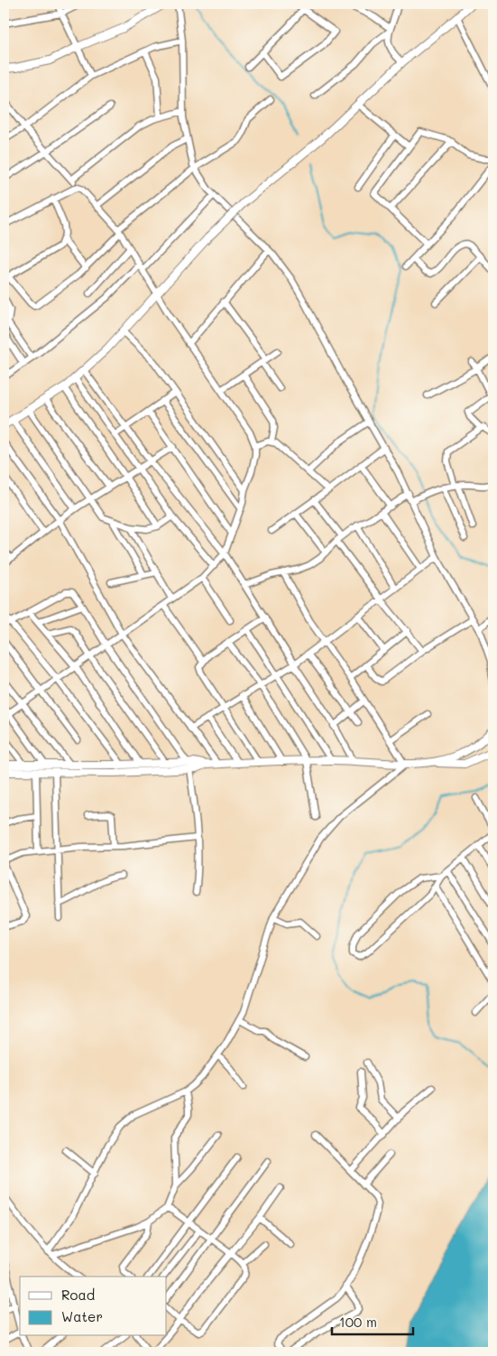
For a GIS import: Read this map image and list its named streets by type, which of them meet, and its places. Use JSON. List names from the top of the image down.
{
  "legend": ["Road", "Water"],
  "scale_bar": "100 m"
}
